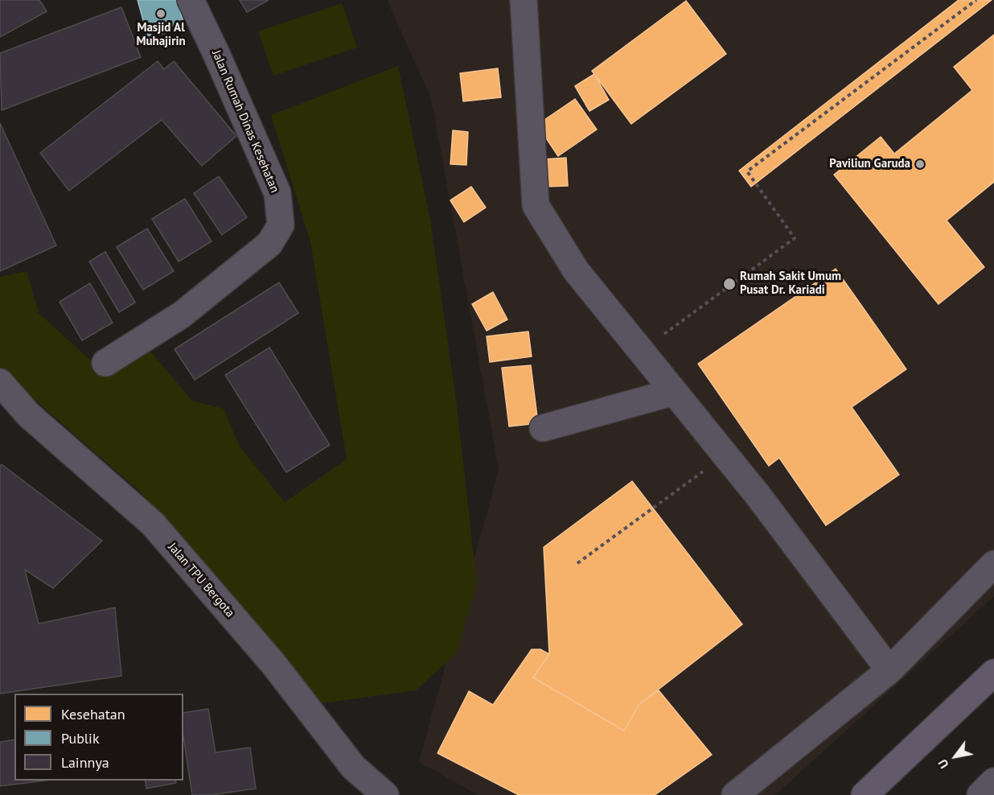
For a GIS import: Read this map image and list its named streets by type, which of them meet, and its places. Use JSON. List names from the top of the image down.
{
  "streets": {
    "street": ["Jalan Rumah Dinas Kesehatan", "Jalan TPU Bergota"]
  },
  "places": ["Masjid Al Muhajirin", "Paviliun Garuda", "Rumah Sakit Umum Pusat Dr. Kariadi"],
  "legend": ["Kesehatan", "Publik", "Lainnya"],
  "north": "bottom left"
}
